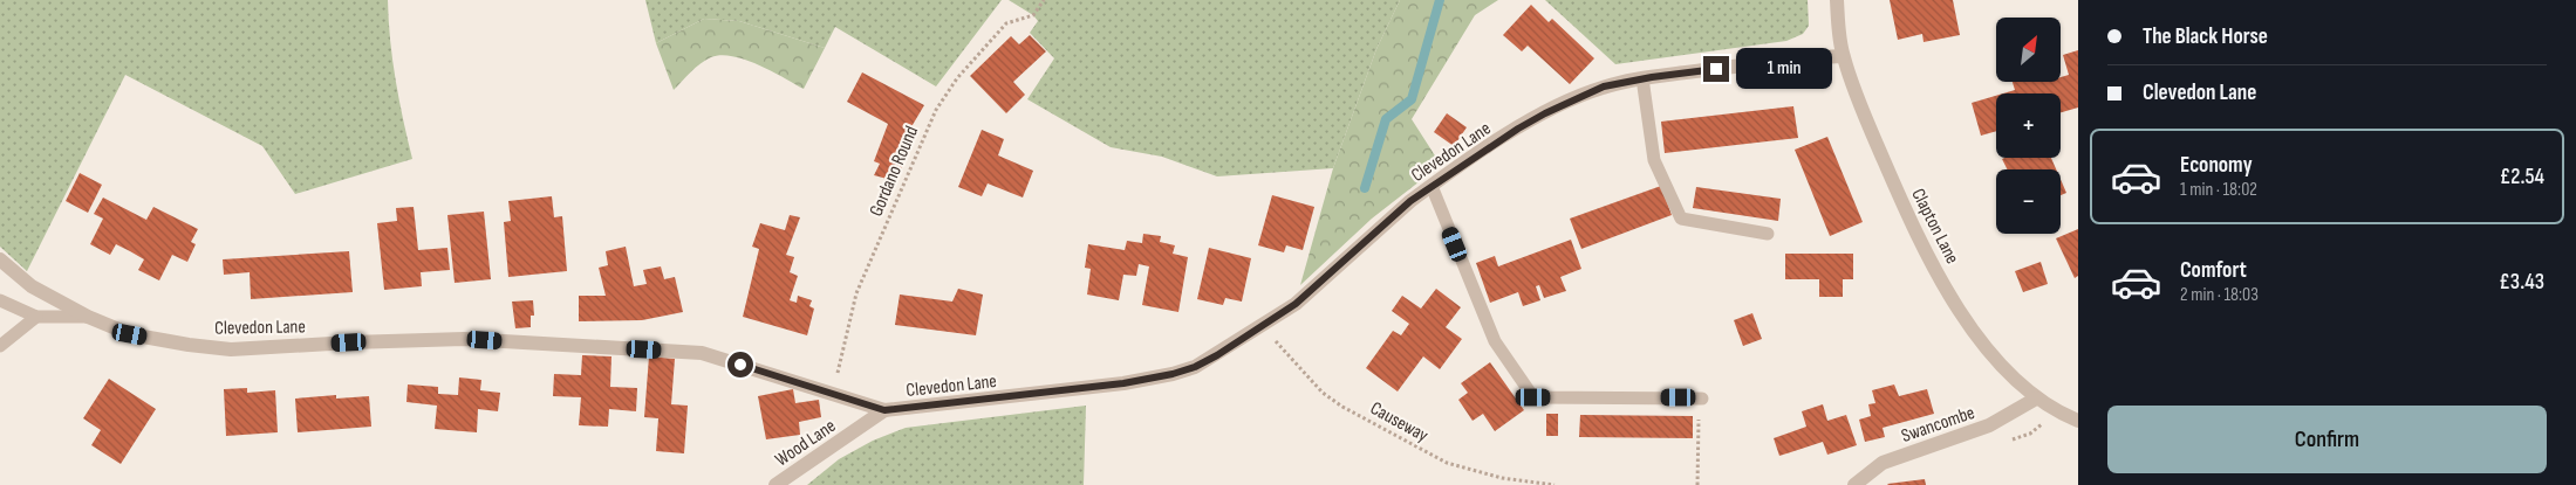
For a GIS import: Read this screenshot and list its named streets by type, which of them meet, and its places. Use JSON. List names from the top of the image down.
{
  "streets": {
    "street": [
      "Clevedon Lane",
      "Clapton Lane",
      "Swancombe",
      "Wood Lane"
    ],
    "path": ["Gordano Round", "Causeway"]
  },
  "crossings": [
    ["Clevedon Lane", "Gordano Round"],
    ["Clevedon Lane", "Clapton Lane"],
    ["Clevedon Lane", "Causeway"],
    ["Clevedon Lane", "Wood Lane"],
    ["Clapton Lane", "Swancombe"]
  ],
  "north": "top right",
  "page": {
    "banner": ["The Black Horse", "Clevedon Lane"],
    "map_buttons": ["+", "−"],
    "bubble": "1 min",
    "list": [
      {
        "name": "Economy",
        "note": "1 min · 18:02",
        "value": "£2.54"
      },
      {
        "name": "Comfort",
        "note": "2 min · 18:03",
        "value": "£3.43"
      }
    ],
    "buttons": "Confirm"
  }
}
